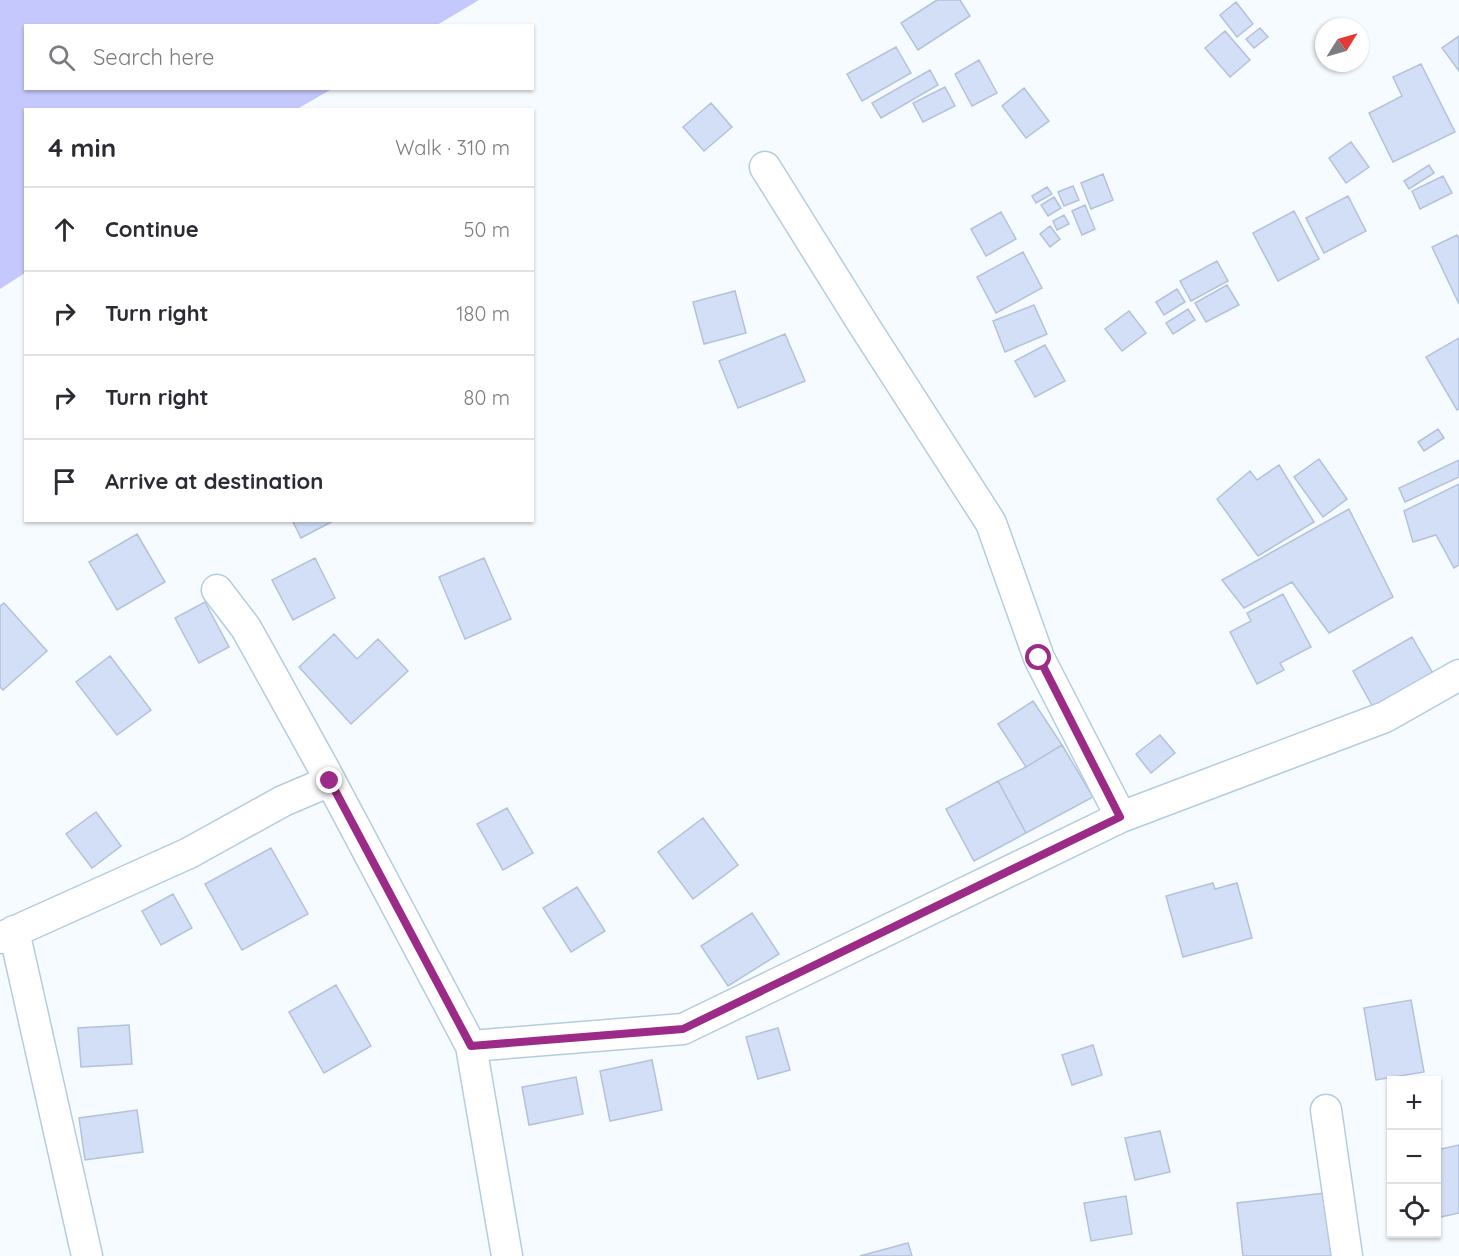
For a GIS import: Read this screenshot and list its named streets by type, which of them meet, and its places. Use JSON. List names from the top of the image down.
{
  "north": "top right",
  "page": {
    "search": "Search here",
    "heading": ["4 min", "Walk · 310 m"],
    "list": [
      ["Continue", "50 m"],
      ["Turn right", "180 m"],
      ["Turn right", "80 m"],
      "Arrive at destination"
    ],
    "map_buttons": ["+", "−"]
  }
}
